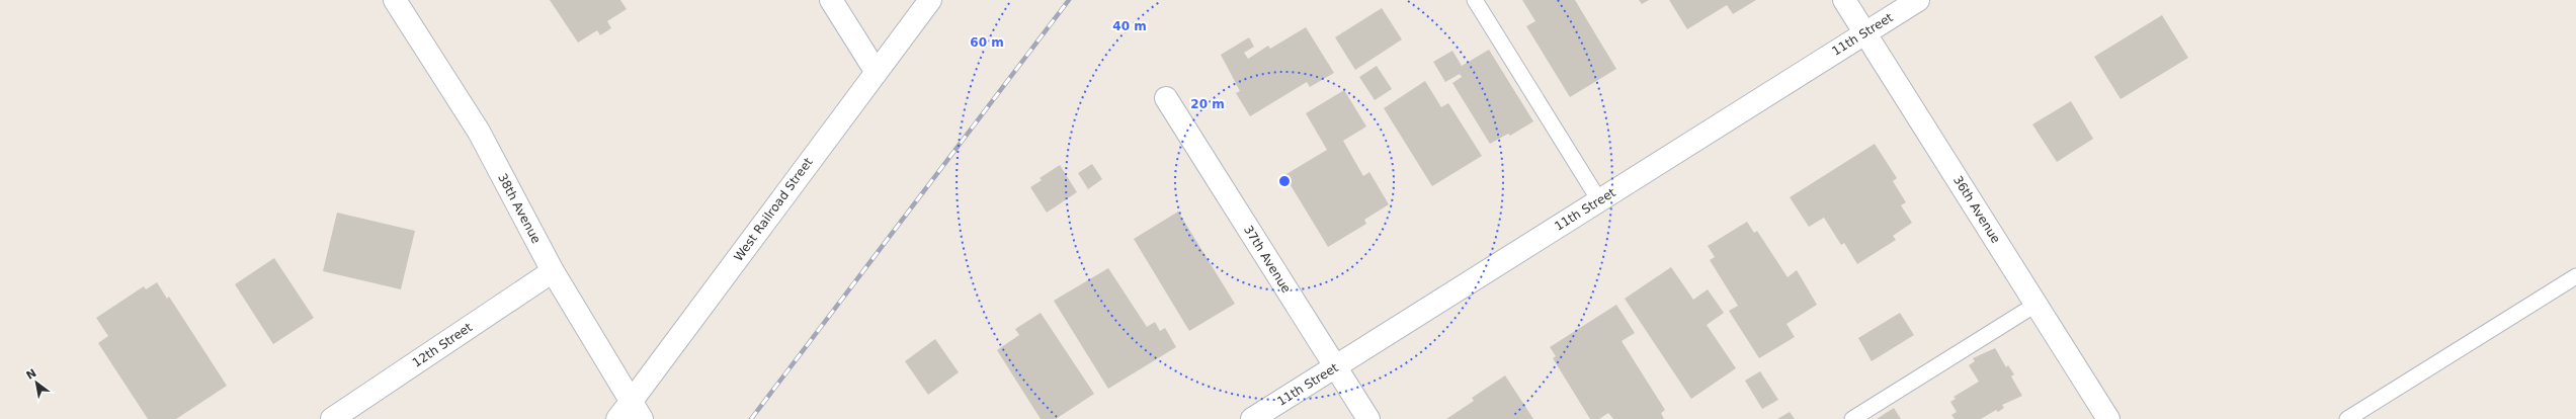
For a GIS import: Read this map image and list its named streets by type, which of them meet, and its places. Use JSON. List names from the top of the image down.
{
  "streets": {
    "street": [
      "11th Street",
      "38th Avenue",
      "West Railroad Street",
      "36th Avenue",
      "37th Avenue",
      "12th Street"
    ]
  },
  "crossings": [
    ["11th Street", "36th Avenue"],
    ["11th Street", "37th Avenue"],
    ["38th Avenue", "West Railroad Street"],
    ["38th Avenue", "12th Street"]
  ],
  "north": "top left",
  "rings": ["40 m", "60 m", "20 m"]
}
